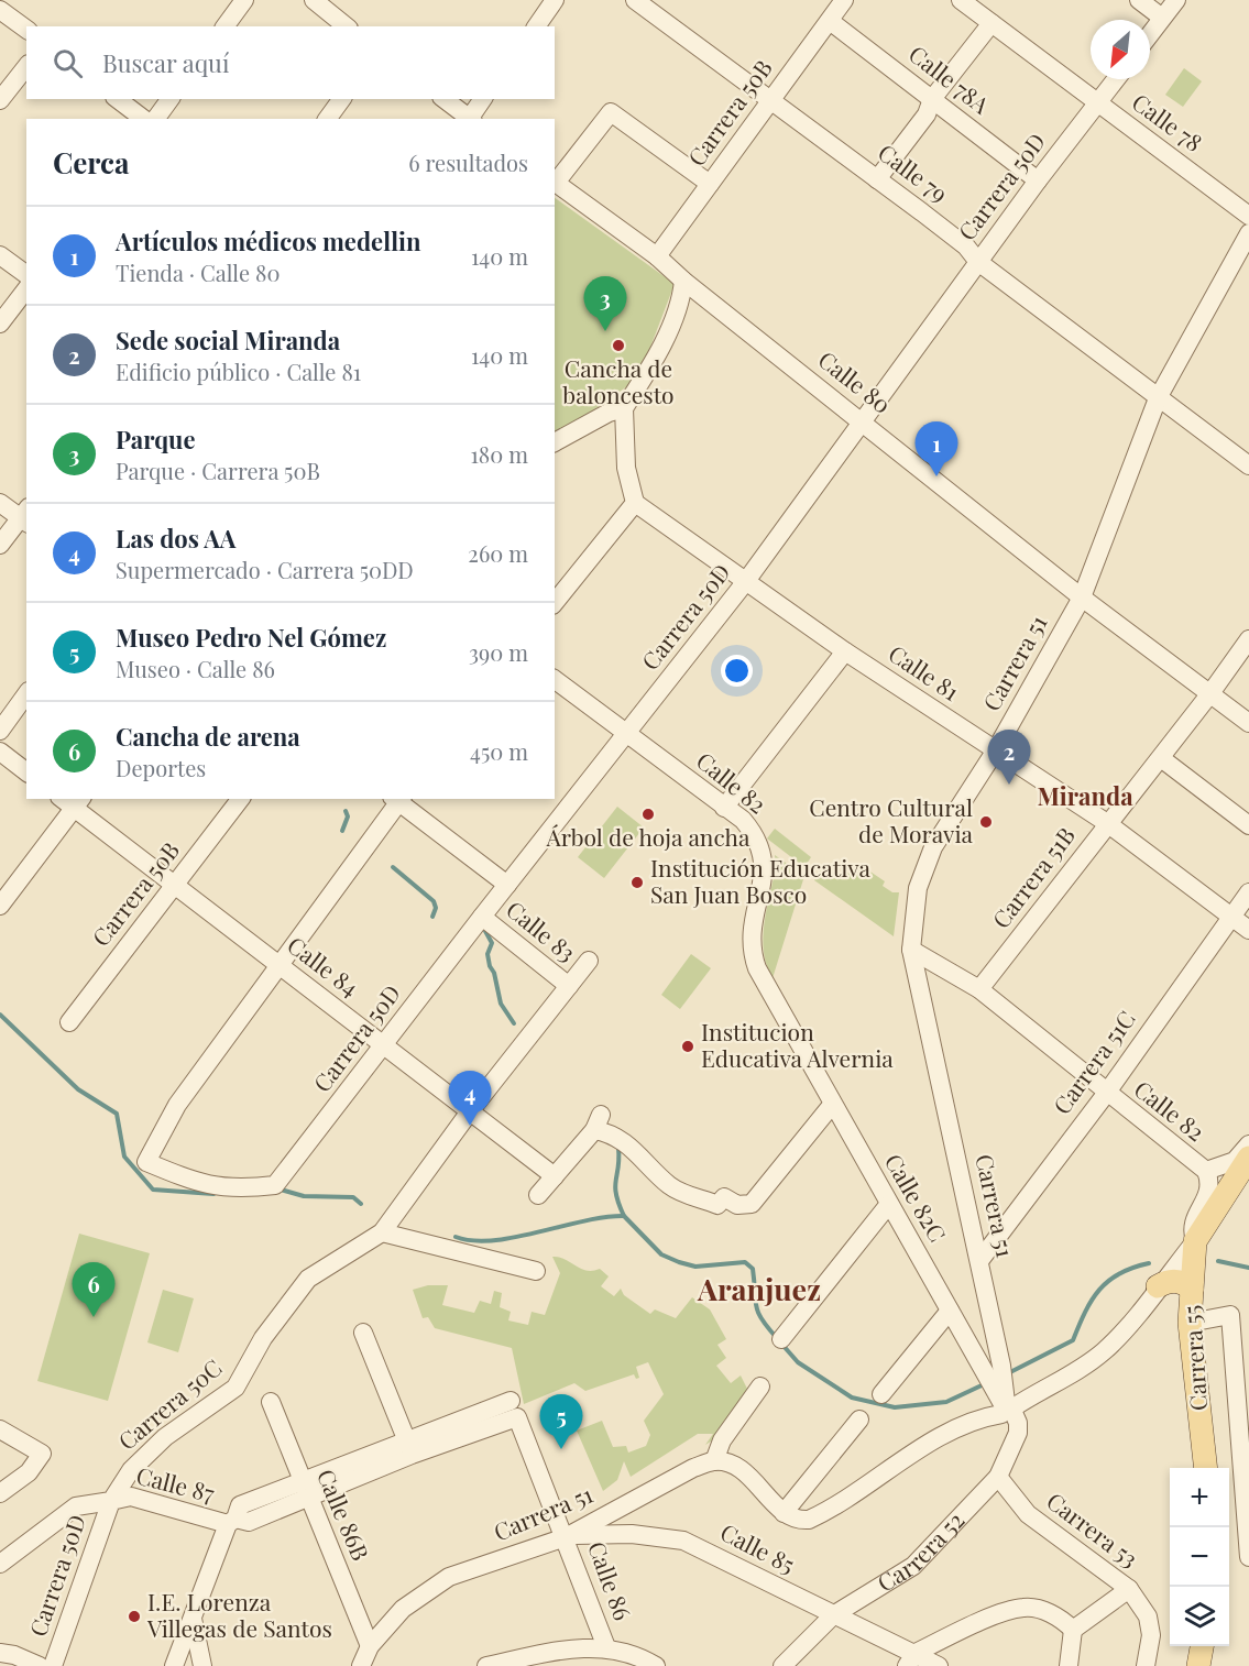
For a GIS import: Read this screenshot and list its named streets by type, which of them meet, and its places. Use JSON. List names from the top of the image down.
{
  "streets": {
    "main road": ["Carrera 55"],
    "street": [
      "Calle 78A",
      "Carrera 50B",
      "Calle 78",
      "Calle 79",
      "Carrera 50D",
      "Calle 80",
      "Carrera 51",
      "Calle 81",
      "Calle 82",
      "Carrera 51B",
      "Calle 83",
      "Calle 84",
      "Carrera 51C",
      "Calle 82C",
      "Carrera 50C",
      "Calle 87",
      "Calle 86B",
      "Carrera 53",
      "Calle 85",
      "Carrera 52",
      "Calle 86"
    ]
  },
  "crossings": [
    ["Calle 78A", "Carrera 50B"],
    ["Calle 78A", "Carrera 50D"],
    ["Carrera 50B", "Calle 79"],
    ["Carrera 50B", "Calle 80"],
    ["Carrera 50B", "Calle 84"],
    ["Calle 78", "Carrera 50D"],
    ["Calle 79", "Carrera 50D"],
    ["Calle 79", "Carrera 51"],
    ["Carrera 50D", "Calle 80"],
    ["Carrera 50D", "Calle 81"],
    ["Carrera 50D", "Calle 82"],
    ["Carrera 50D", "Calle 83"],
    ["Carrera 50D", "Calle 84"],
    ["Carrera 50D", "Carrera 50C"],
    ["Carrera 50D", "Calle 87"],
    ["Calle 80", "Carrera 51"],
    ["Calle 80", "Carrera 51B"],
    ["Carrera 51", "Calle 81"],
    ["Carrera 51", "Calle 82"],
    ["Carrera 51", "Carrera 51C"],
    ["Carrera 51", "Calle 82C"],
    ["Carrera 51", "Calle 86B"],
    ["Carrera 51", "Calle 85"],
    ["Carrera 51", "Carrera 52"],
    ["Carrera 51", "Calle 86"],
    ["Calle 81", "Carrera 51B"],
    ["Calle 81", "Carrera 51C"],
    ["Calle 82", "Carrera 51B"],
    ["Calle 82", "Carrera 51C"],
    ["Calle 82", "Calle 82C"],
    ["Calle 82", "Carrera 55"],
    ["Calle 82C", "Carrera 52"],
    ["Carrera 50C", "Calle 87"],
    ["Calle 86B", "Calle 86"],
    ["Carrera 53", "Carrera 52"],
    ["Calle 85", "Carrera 52"],
    ["Calle 85", "Calle 86"]
  ],
  "districts": ["Miranda", "Aranjuez"],
  "places": [
    "Cancha de baloncesto",
    "Árbol de hoja ancha",
    "Centro Cultural de Moravia",
    "Institución Educativa San Juan Bosco",
    "Institucion Educativa Alvernia",
    "I.E. Lorenza Villegas de Santos"
  ],
  "north": "bottom left",
  "page": {
    "search": "Buscar aquí",
    "heading": ["Cerca", "6 resultados"],
    "list": [
      {
        "mark": "1",
        "name": "Artículos médicos medellin",
        "note": "Tienda · Calle 80",
        "value": "140 m"
      },
      {
        "mark": "2",
        "name": "Sede social Miranda",
        "note": "Edificio público · Calle 81",
        "value": "140 m"
      },
      {
        "mark": "3",
        "name": "Parque",
        "note": "Parque · Carrera 50B",
        "value": "180 m"
      },
      {
        "mark": "4",
        "name": "Las dos AA",
        "note": "Supermercado · Carrera 50DD",
        "value": "260 m"
      },
      {
        "mark": "5",
        "name": "Museo Pedro Nel Gómez",
        "note": "Museo · Calle 86",
        "value": "390 m"
      },
      {
        "mark": "6",
        "name": "Cancha de arena",
        "note": "Deportes",
        "value": "450 m"
      }
    ],
    "pins": [
      "3",
      "1",
      "2",
      "4",
      "6",
      "5"
    ],
    "map_buttons": ["+", "−"]
  }
}
